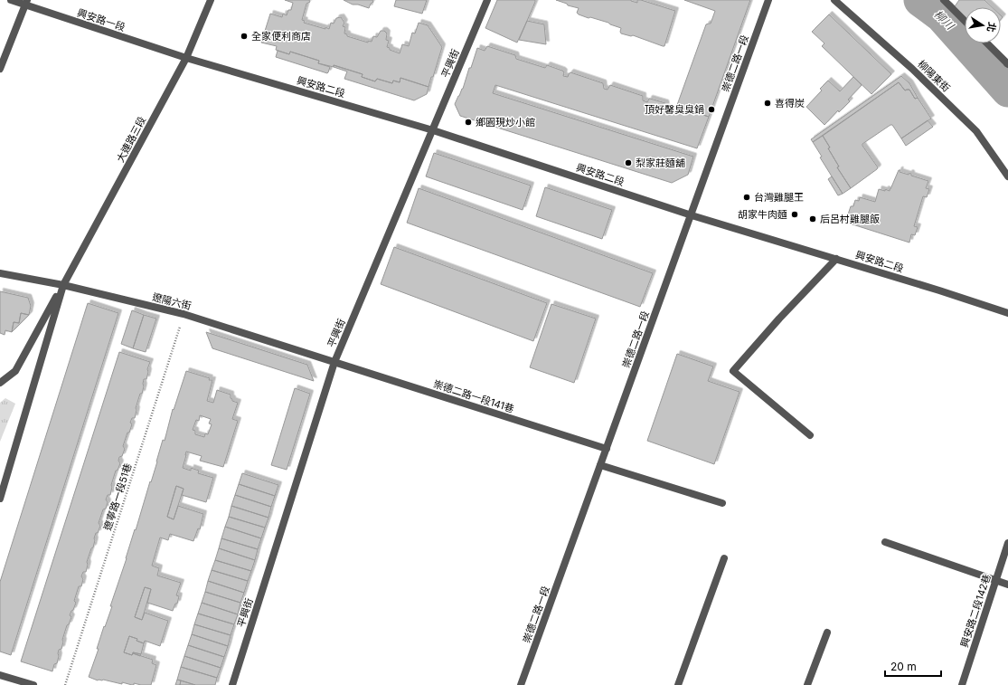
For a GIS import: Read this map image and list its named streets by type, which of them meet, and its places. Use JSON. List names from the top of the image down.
{
  "streets": {
    "street": [
      "興安路一段",
      "平興街",
      "崇德二路一段",
      "柳陽東街",
      "興安路二段",
      "大連路三段",
      "遼陽六街",
      "崇德二路一段141巷",
      "興安路二段142巷"
    ],
    "path": ["遼寧路一段51巷"]
  },
  "crossings": [
    ["興安路一段", "興安路二段"],
    ["興安路一段", "大連路三段"],
    ["平興街", "興安路二段"],
    ["平興街", "遼陽六街"],
    ["平興街", "崇德二路一段141巷"],
    ["崇德二路一段", "興安路二段"],
    ["崇德二路一段", "崇德二路一段141巷"],
    ["興安路二段", "大連路三段"],
    ["大連路三段", "遼陽六街"],
    ["遼陽六街", "崇德二路一段141巷"],
    ["遼陽六街", "遼寧路一段51巷"]
  ],
  "water": ["柳川"],
  "places": [
    "全家便利商店",
    "喜得炭",
    "頂好馨臭臭鍋",
    "鄉園現炒小館",
    "梨家莊麵舖",
    "台灣雞腿王",
    "胡家牛肉麵",
    "后呂村雞腿飯"
  ],
  "scale_bar": "20 m",
  "north": "right"
}
